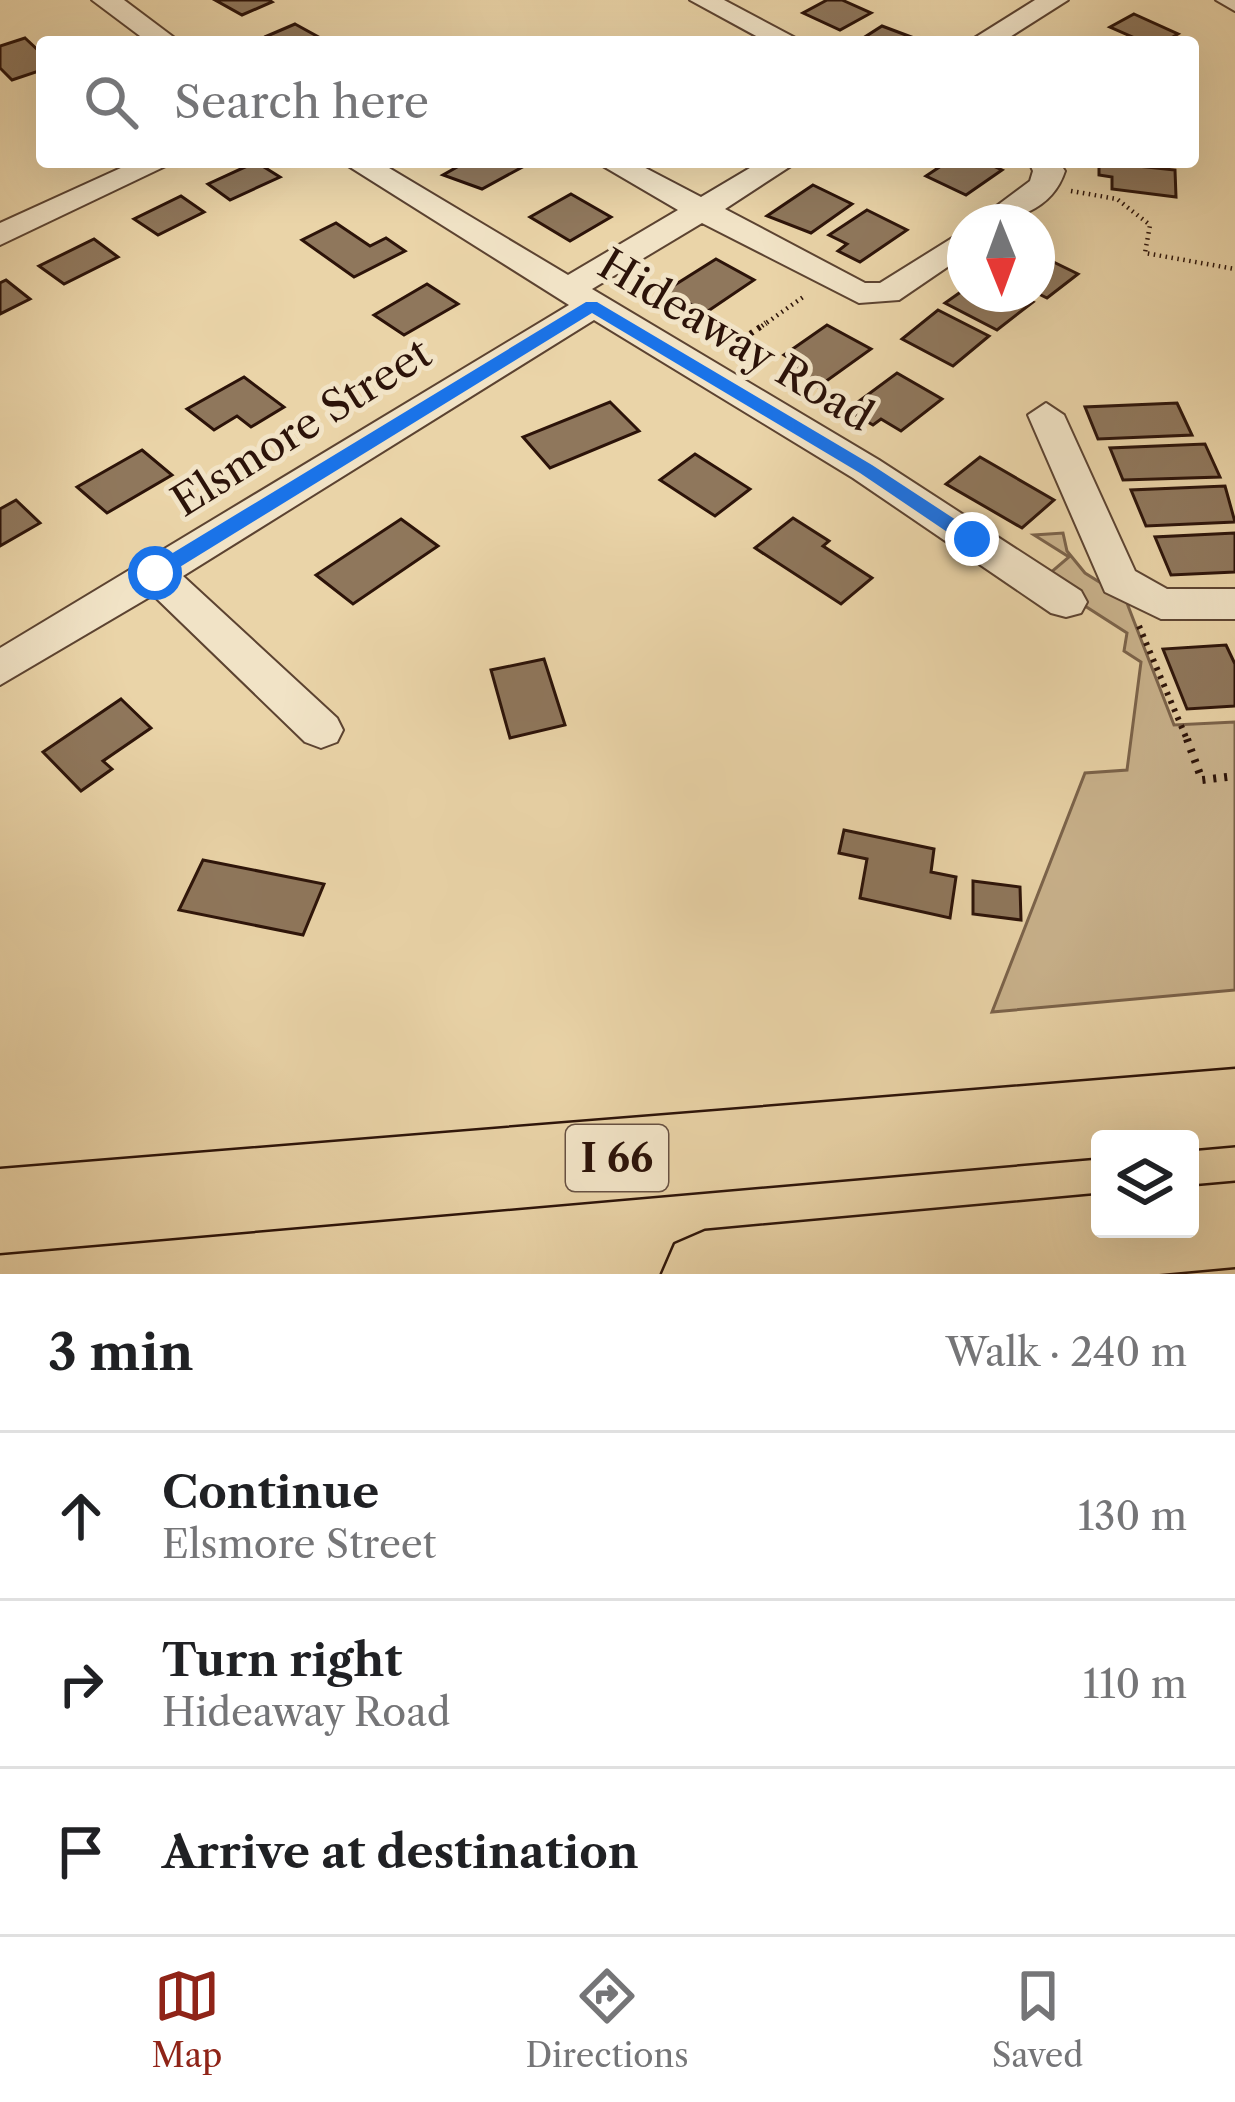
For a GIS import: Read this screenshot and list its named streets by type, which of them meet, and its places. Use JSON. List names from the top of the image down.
{
  "streets": {
    "highway": ["I 66"],
    "street": ["Hideaway Road", "Elsmore Street"]
  },
  "crossings": [
    ["Hideaway Road", "Elsmore Street"]
  ],
  "north": "bottom",
  "page": {
    "search": "Search here",
    "heading": ["3 min", "Walk · 240 m"],
    "list": [
      ["Continue", "Elsmore Street", "130 m"],
      ["Turn right", "Hideaway Road", "110 m"],
      "Arrive at destination"
    ],
    "nav": ["Map", "Directions", "Saved"]
  }
}
